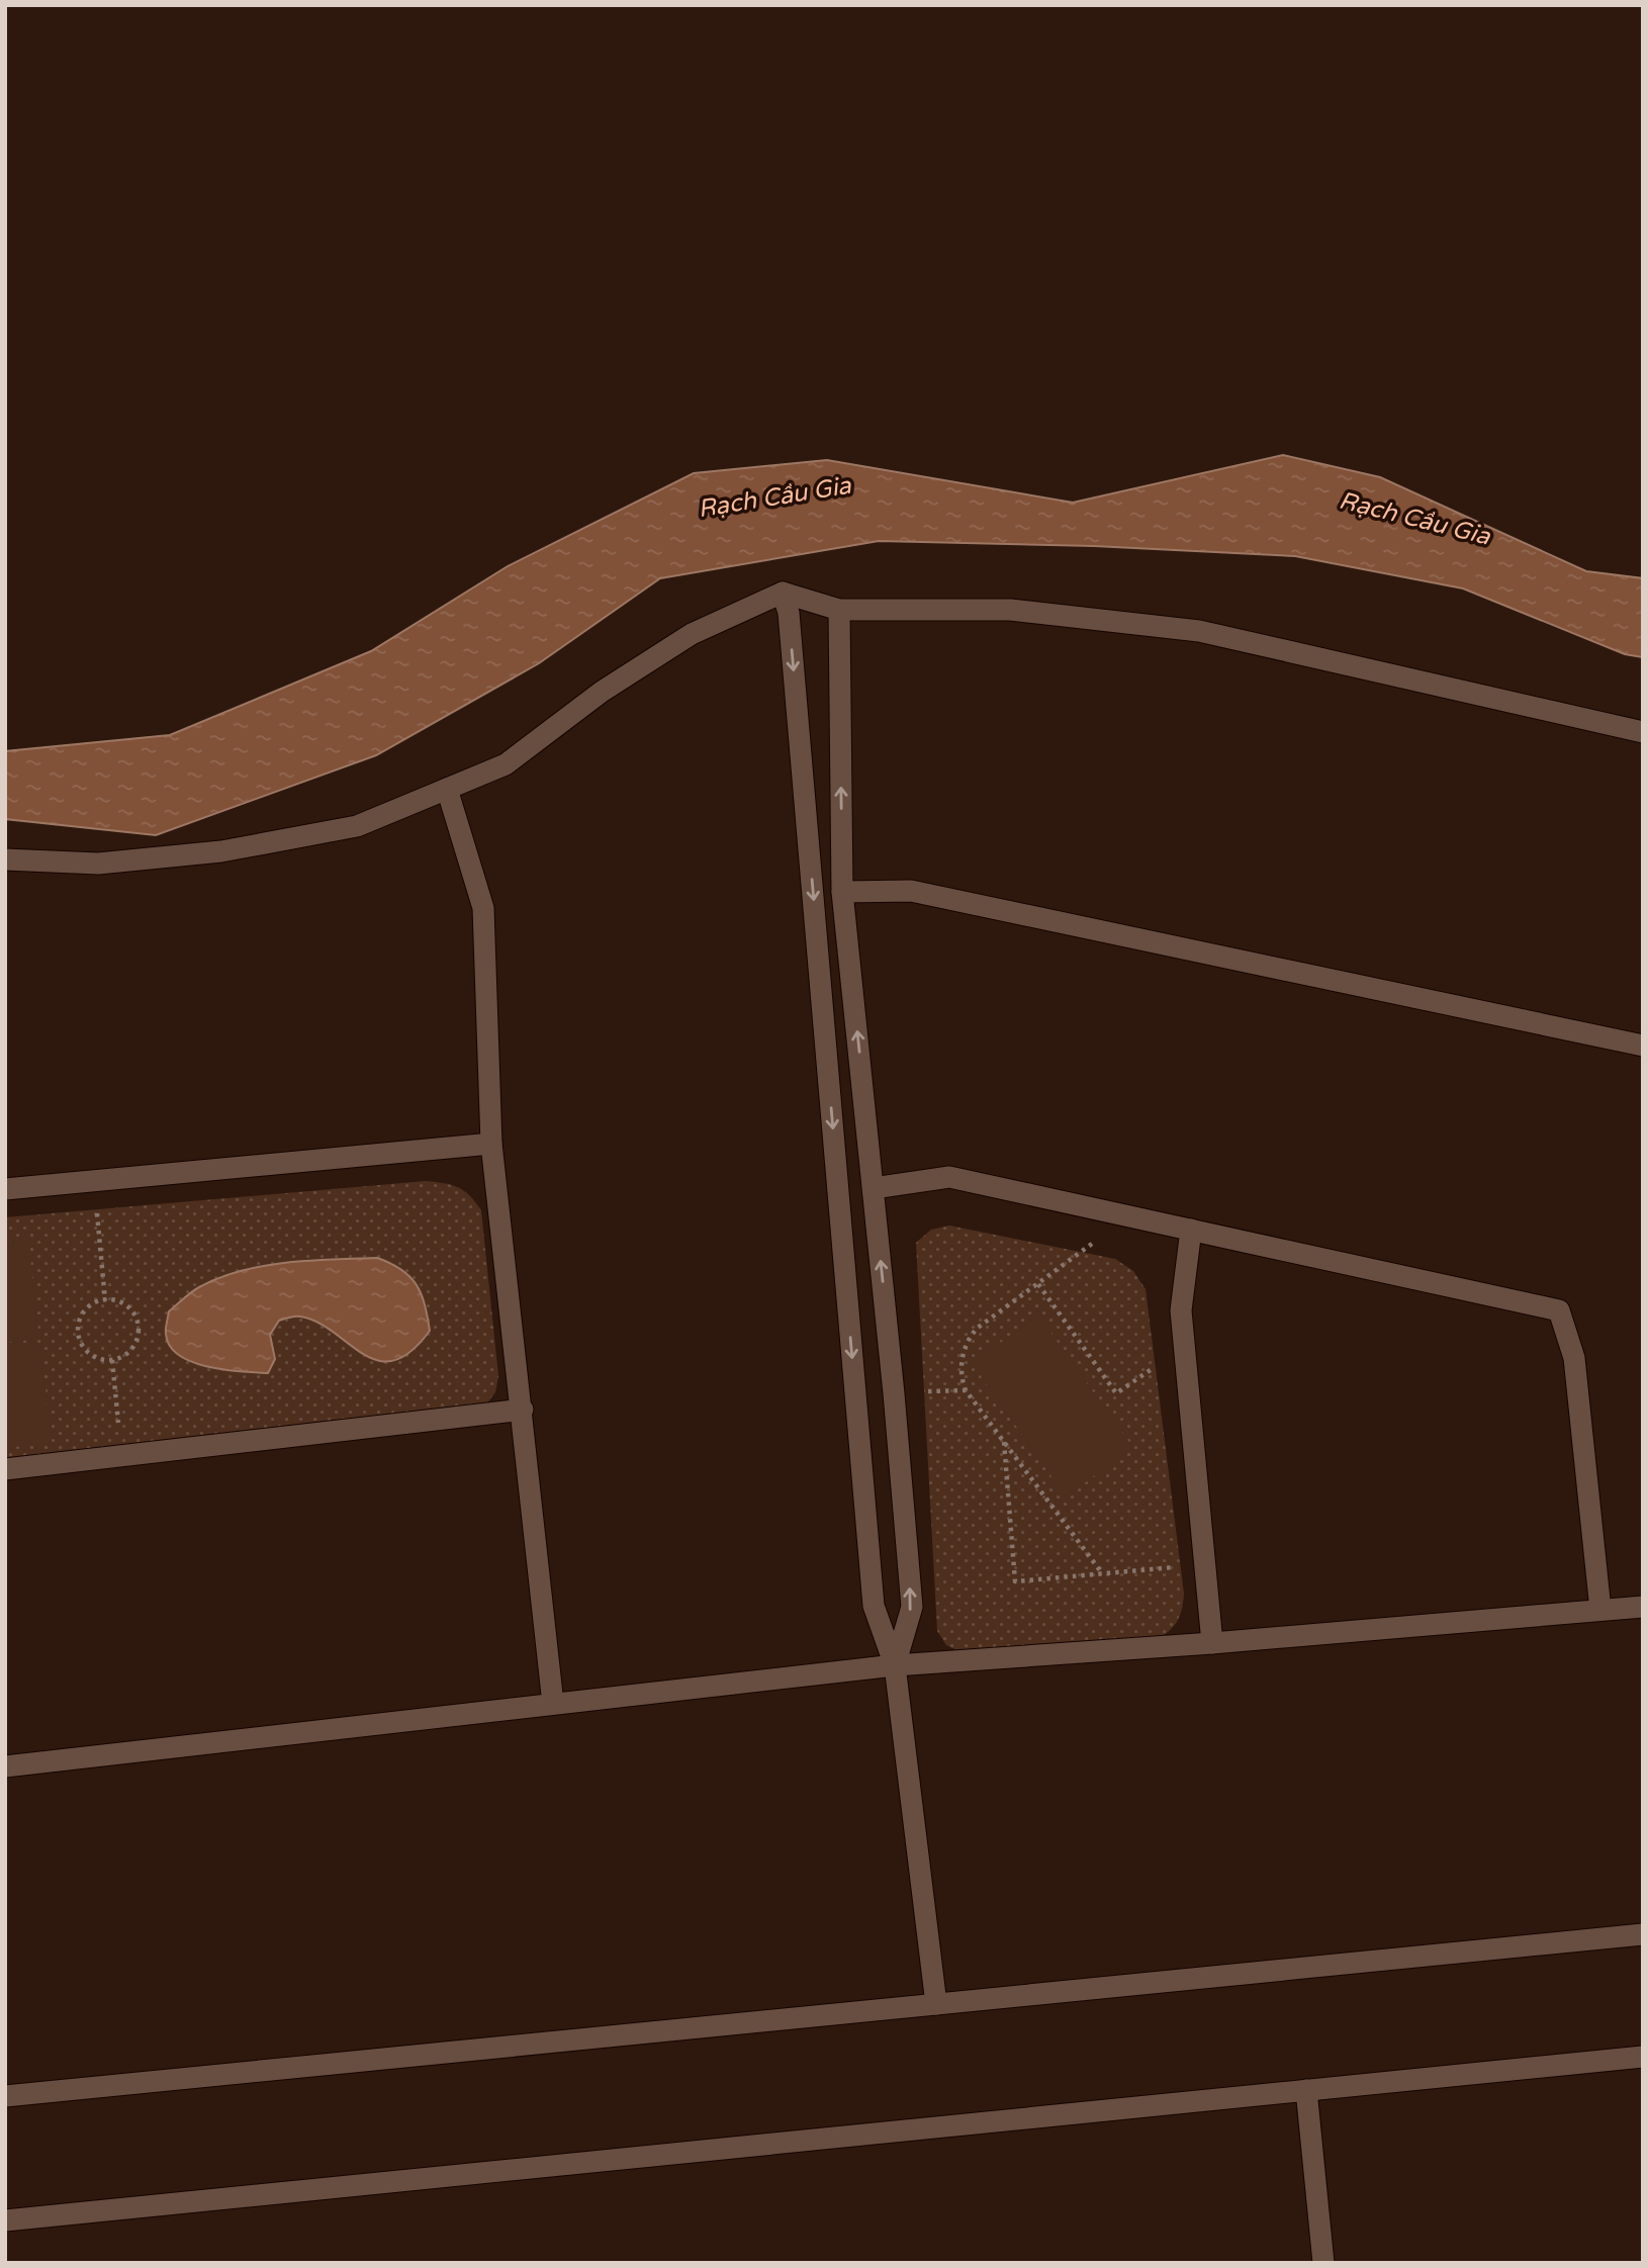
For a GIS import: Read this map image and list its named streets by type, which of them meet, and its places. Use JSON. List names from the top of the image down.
{
  "water": ["Rạch Cầu Gia"]
}
